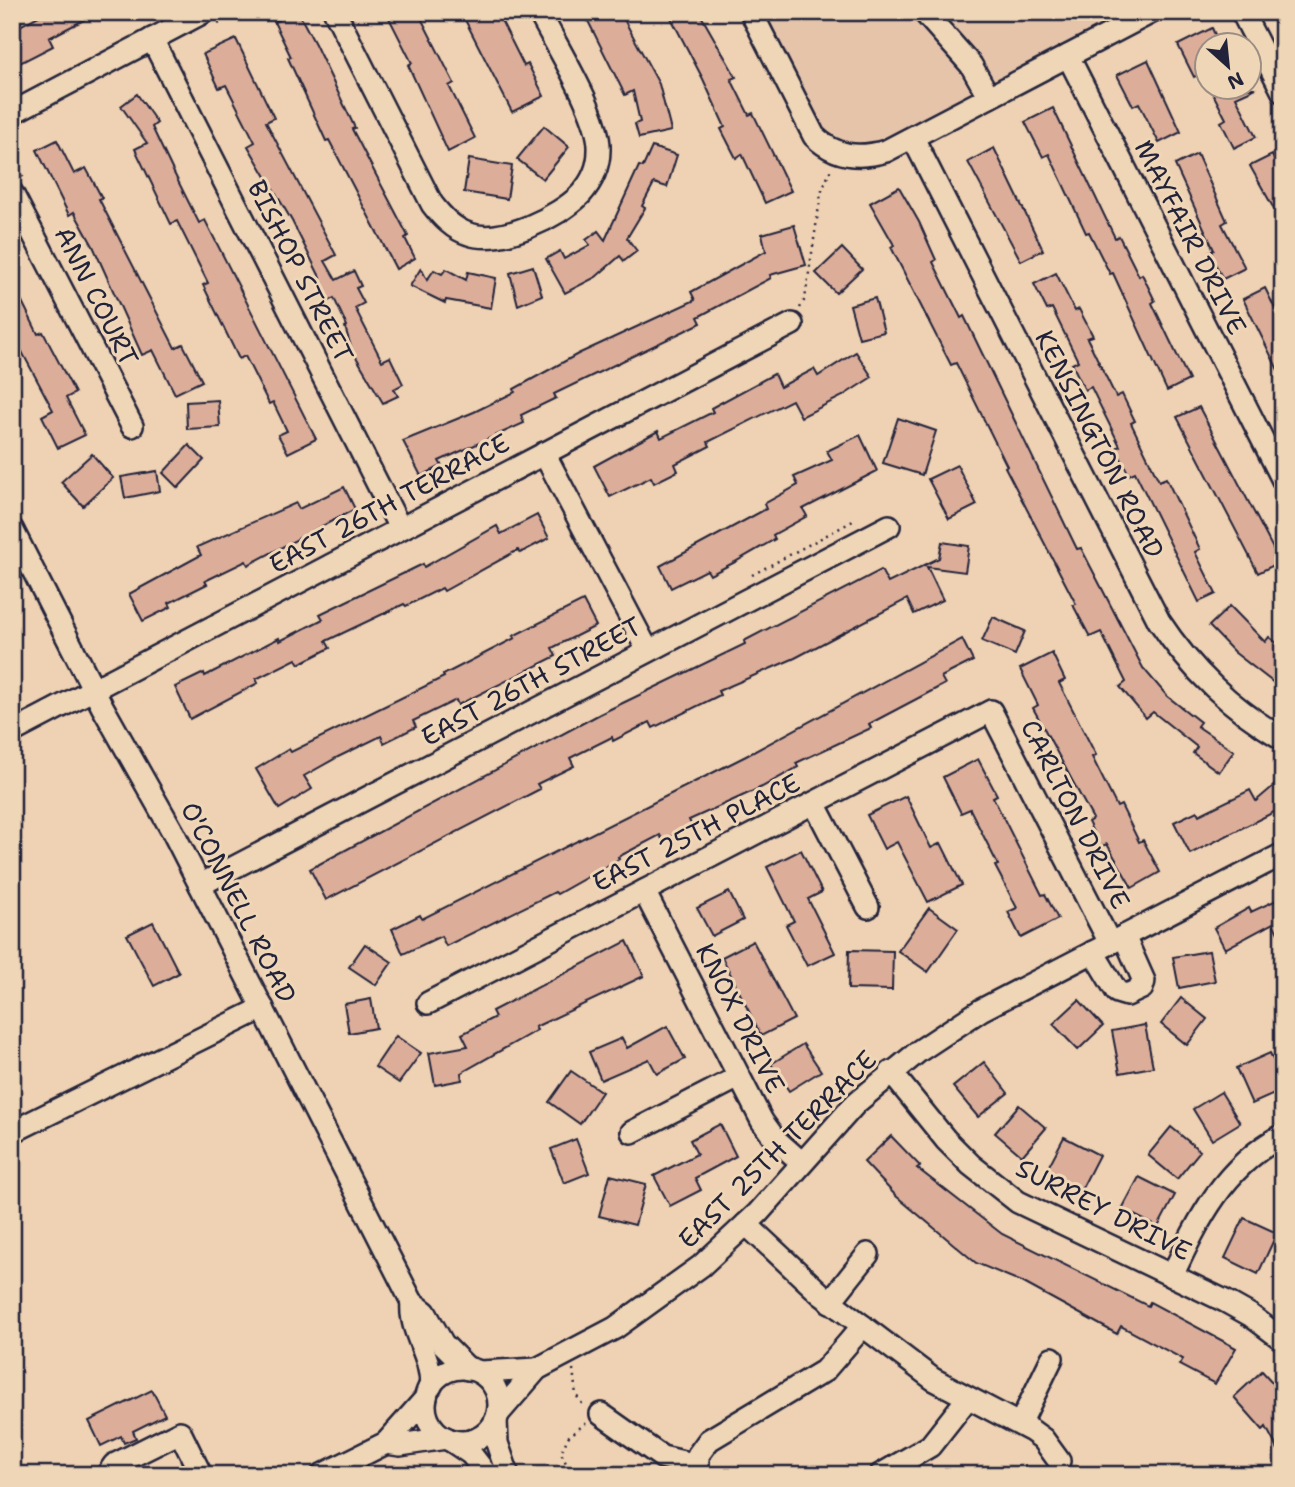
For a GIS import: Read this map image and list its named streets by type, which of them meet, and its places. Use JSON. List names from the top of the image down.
{
  "streets": {
    "street": [
      "MAYFAIR DRIVE",
      "BISHOP STREET",
      "ANN COURT",
      "KENSINGTON ROAD",
      "EAST 26TH TERRACE",
      "EAST 26TH STREET",
      "CARLTON DRIVE",
      "EAST 25TH PLACE",
      "O'CONNELL ROAD",
      "KNOX DRIVE",
      "EAST 25TH TERRACE",
      "SURREY DRIVE"
    ]
  },
  "crossings": [
    ["BISHOP STREET", "EAST 26TH TERRACE"],
    ["EAST 26TH TERRACE", "O'CONNELL ROAD"],
    ["EAST 26TH STREET", "O'CONNELL ROAD"],
    ["CARLTON DRIVE", "EAST 25TH PLACE"],
    ["CARLTON DRIVE", "EAST 25TH TERRACE"],
    ["EAST 25TH PLACE", "KNOX DRIVE"],
    ["O'CONNELL ROAD", "EAST 25TH TERRACE"],
    ["KNOX DRIVE", "EAST 25TH TERRACE"],
    ["EAST 25TH TERRACE", "SURREY DRIVE"]
  ],
  "north": "bottom right"
}
